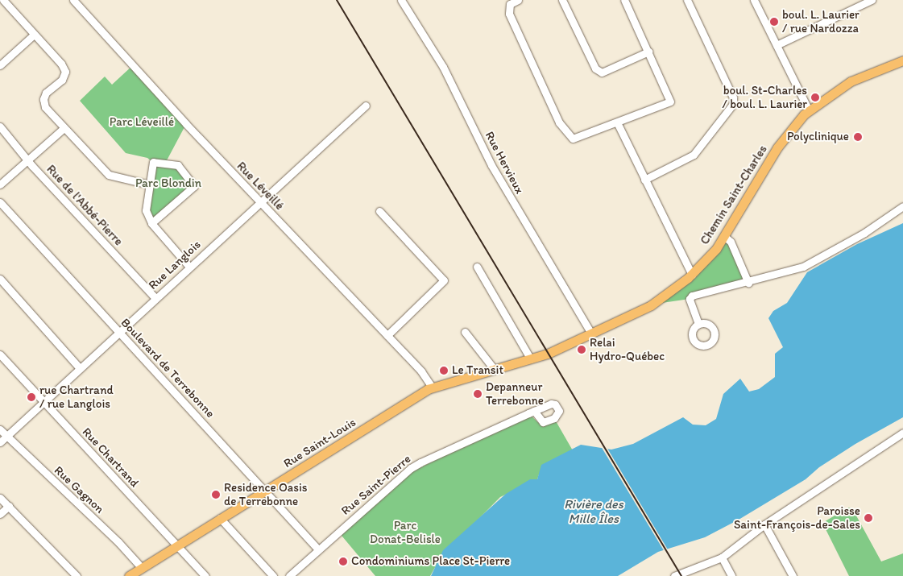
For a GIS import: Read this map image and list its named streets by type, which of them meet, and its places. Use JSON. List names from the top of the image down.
{
  "streets": {
    "main road": ["Chemin Saint-Charles", "Rue Saint-Louis"],
    "street": [
      "Rue Hervieux",
      "Rue Léveillé",
      "Rue de l'Abbé-Pierre",
      "Rue Langlois",
      "Boulevard de Terrebonne",
      "Rue Chartrand",
      "Rue Saint-Pierre",
      "Rue Gagnon"
    ]
  },
  "crossings": [
    ["Rue Hervieux", "Chemin Saint-Charles"],
    ["Rue Léveillé", "Rue Langlois"],
    ["Rue Léveillé", "Rue Saint-Louis"],
    ["Chemin Saint-Charles", "Rue Saint-Louis"],
    ["Rue de l'Abbé-Pierre", "Rue Langlois"],
    ["Rue Langlois", "Boulevard de Terrebonne"],
    ["Rue Langlois", "Rue Chartrand"],
    ["Rue Langlois", "Rue Gagnon"],
    ["Boulevard de Terrebonne", "Rue Saint-Louis"],
    ["Boulevard de Terrebonne", "Rue Saint-Pierre"],
    ["Rue Saint-Louis", "Rue Chartrand"],
    ["Rue Saint-Louis", "Rue Gagnon"]
  ],
  "water": ["Rivière des Mille Îles"],
  "parks": ["Parc Léveillé", "Parc Blondin", "Parc Donat-Belisle"],
  "places": [
    "boul. L. Laurier / rue Nardozza",
    "boul. St-Charles / boul. L. Laurier",
    "Polyclinique",
    "Relai Hydro-Québec",
    "Le Transit",
    "Depanneur Terrebonne",
    "rue Chartrand / rue Langlois",
    "Residence Oasis de Terrebonne",
    "Paroisse Saint-François-de-Sales",
    "Condominiums Place St-Pierre"
  ]
}
